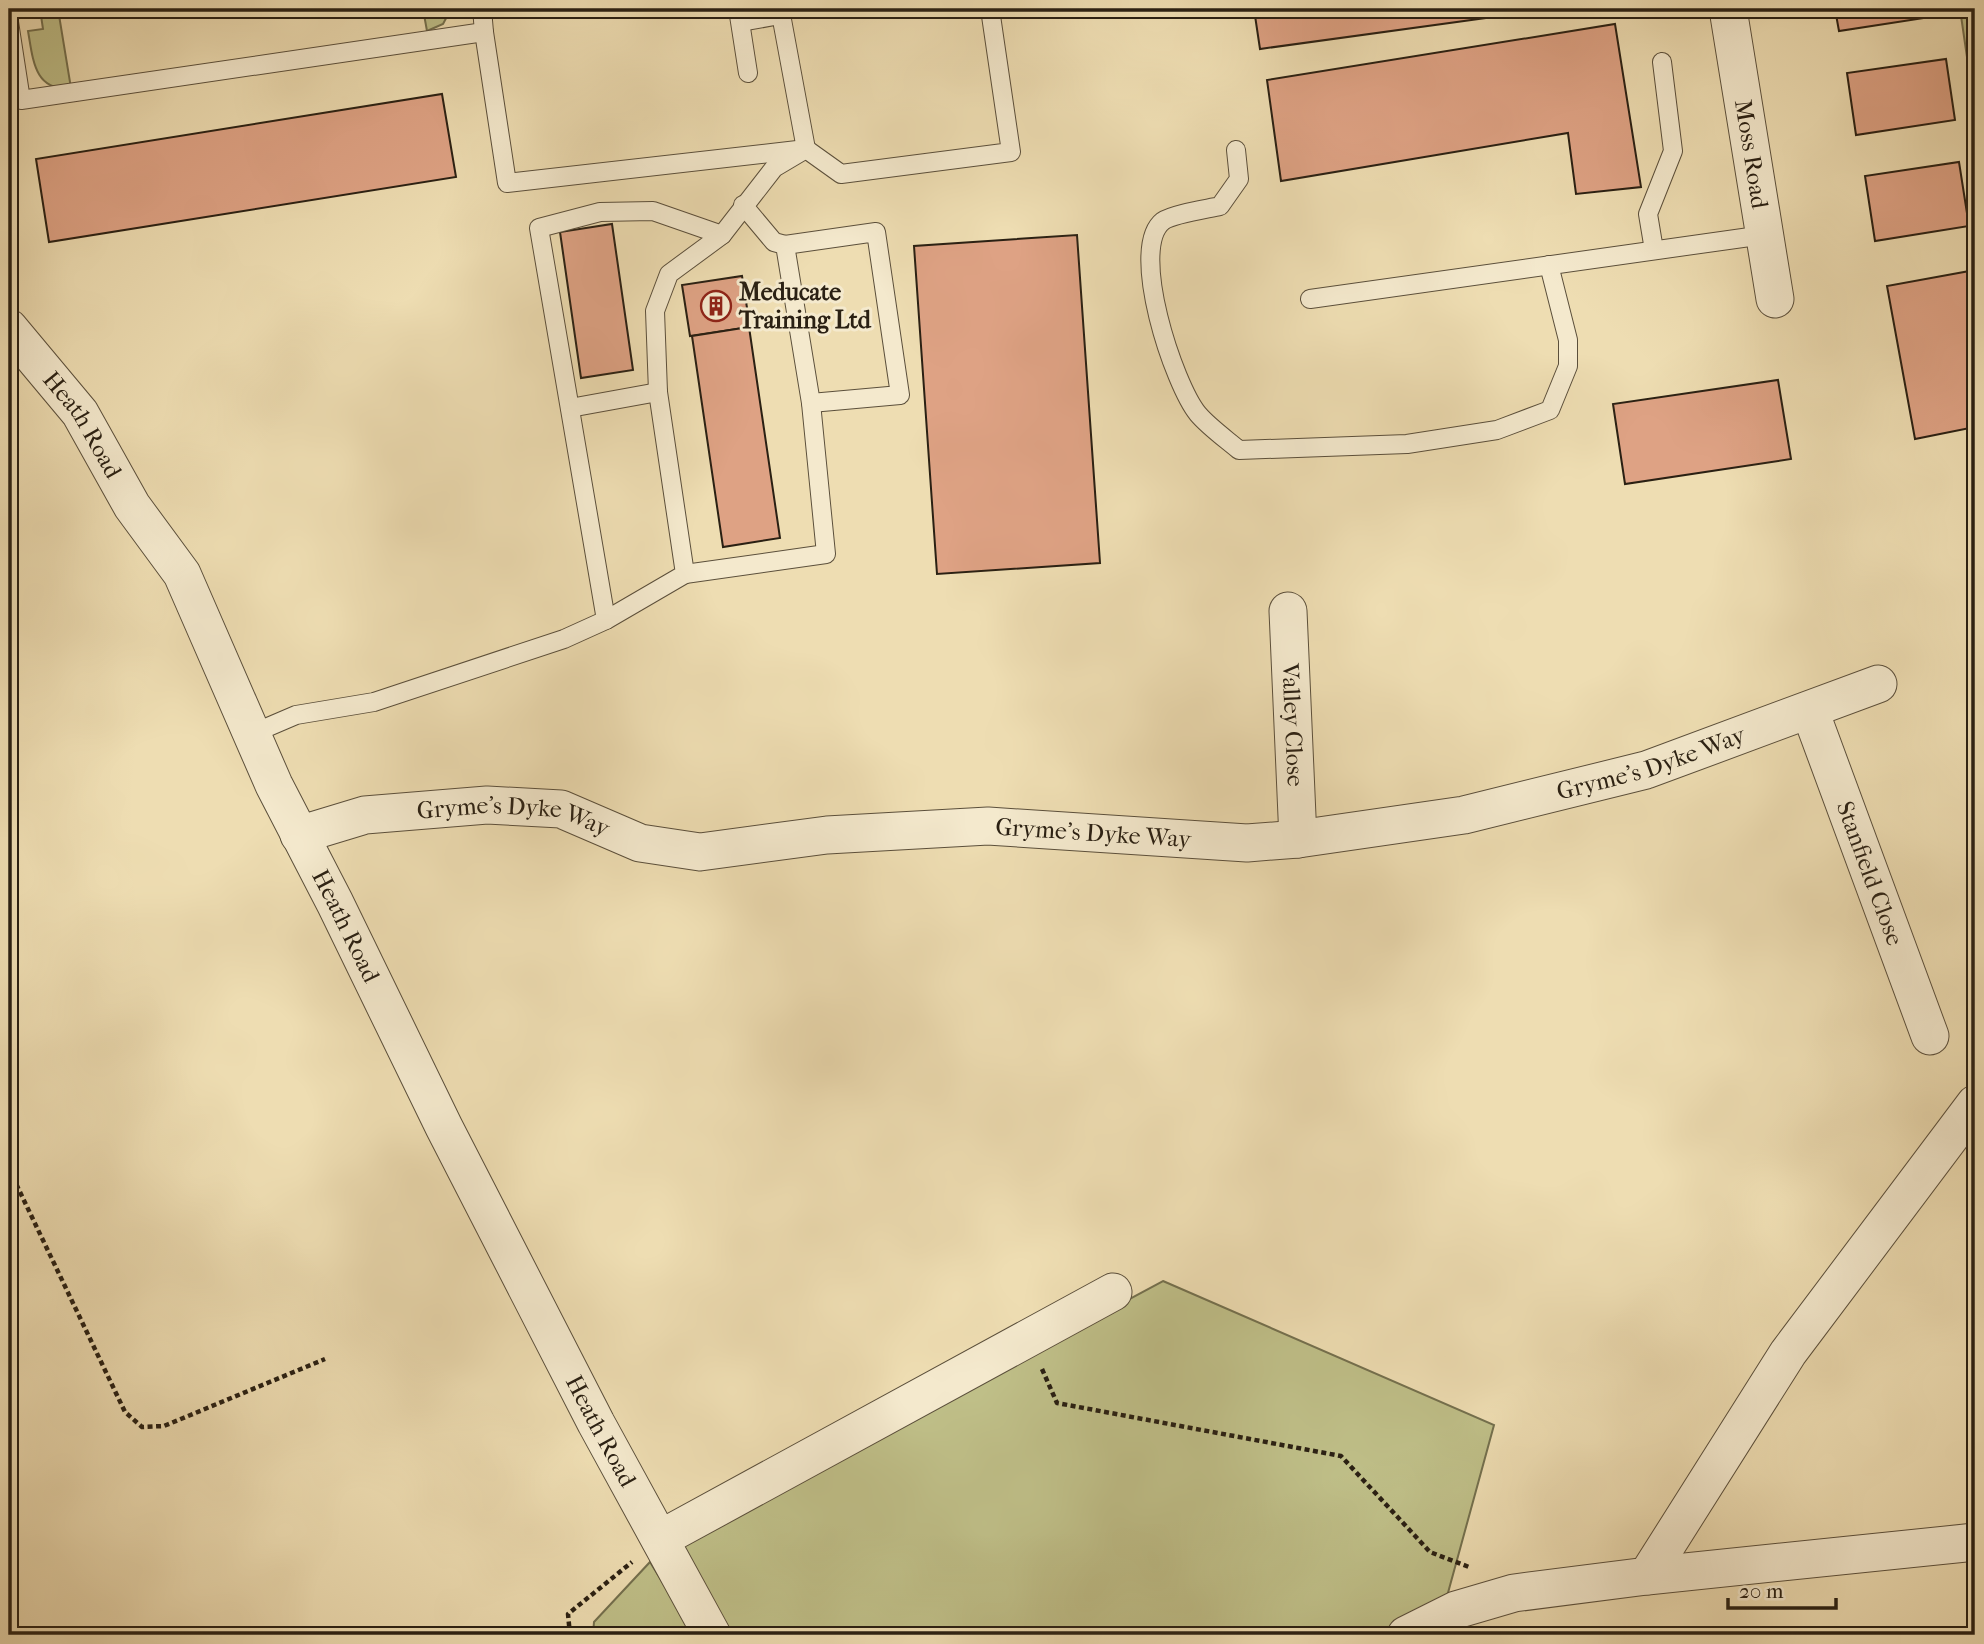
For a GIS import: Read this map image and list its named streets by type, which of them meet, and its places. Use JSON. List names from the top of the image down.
{
  "streets": {
    "street": [
      "Moss Road",
      "Heath Road",
      "Valley Close",
      "Gryme's Dyke Way",
      "Stanfield Close"
    ]
  },
  "crossings": [
    ["Heath Road", "Gryme's Dyke Way"],
    ["Valley Close", "Gryme's Dyke Way"],
    ["Gryme's Dyke Way", "Stanfield Close"]
  ],
  "places": {
    "building": ["Meducate Training Ltd"]
  },
  "scale_bar": "20 m"
}
